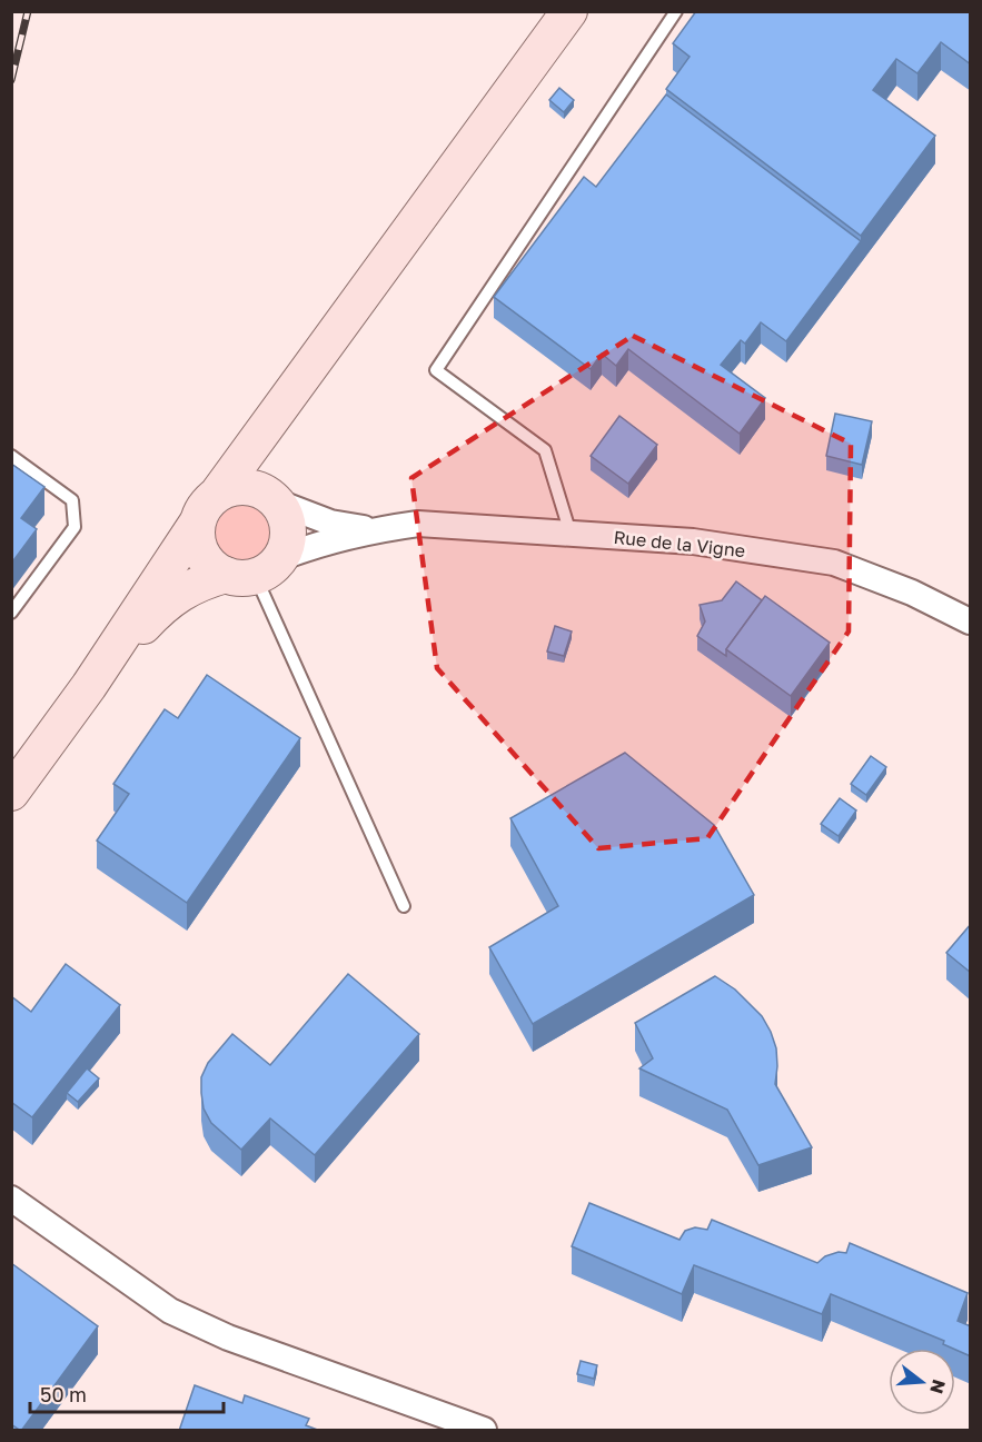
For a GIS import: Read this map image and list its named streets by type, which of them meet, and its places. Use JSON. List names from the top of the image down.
{
  "streets": {
    "street": ["Rue de la Vigne"]
  },
  "scale_bar": "50 m",
  "north": "right"
}
